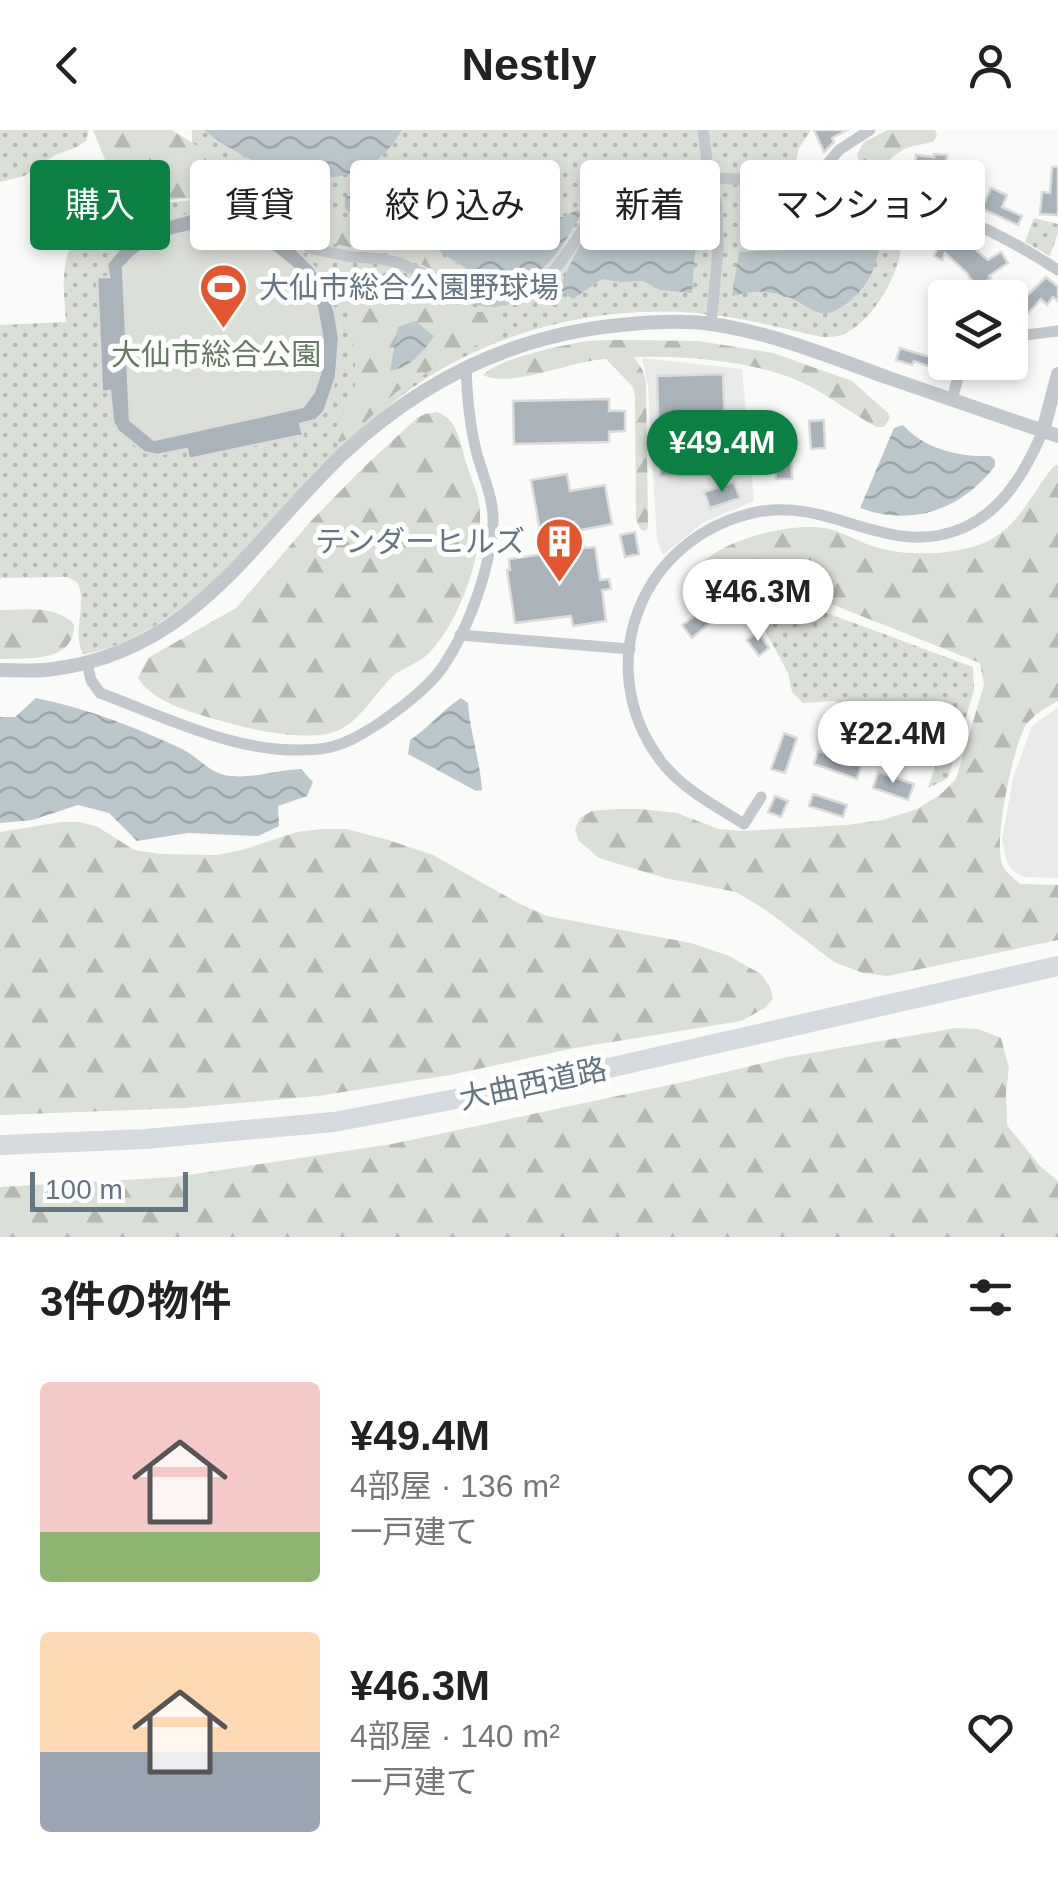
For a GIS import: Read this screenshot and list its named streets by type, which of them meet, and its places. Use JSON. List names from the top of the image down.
{
  "streets": {
    "highway": ["大曲西道路"]
  },
  "parks": ["大仙市総合公園"],
  "places": {
    "sports": ["大仙市総合公園野球場"],
    "building": ["テンダーヒルズ"]
  },
  "scale_bar": "100 m",
  "page": {
    "header": "Nestly",
    "chip": [
      "購入",
      "賃貸",
      "絞り込み",
      "新着",
      "マンション"
    ],
    "price": ["¥49.4M", "¥46.3M", "¥22.4M"],
    "scale": "100 m",
    "heading": "3件の物件",
    "list": [
      {
        "name": "¥49.4M",
        "note": "4部屋 · 136 m² · 一戸建て"
      },
      {
        "name": "¥46.3M",
        "note": "4部屋 · 140 m² · 一戸建て"
      }
    ]
  }
}
